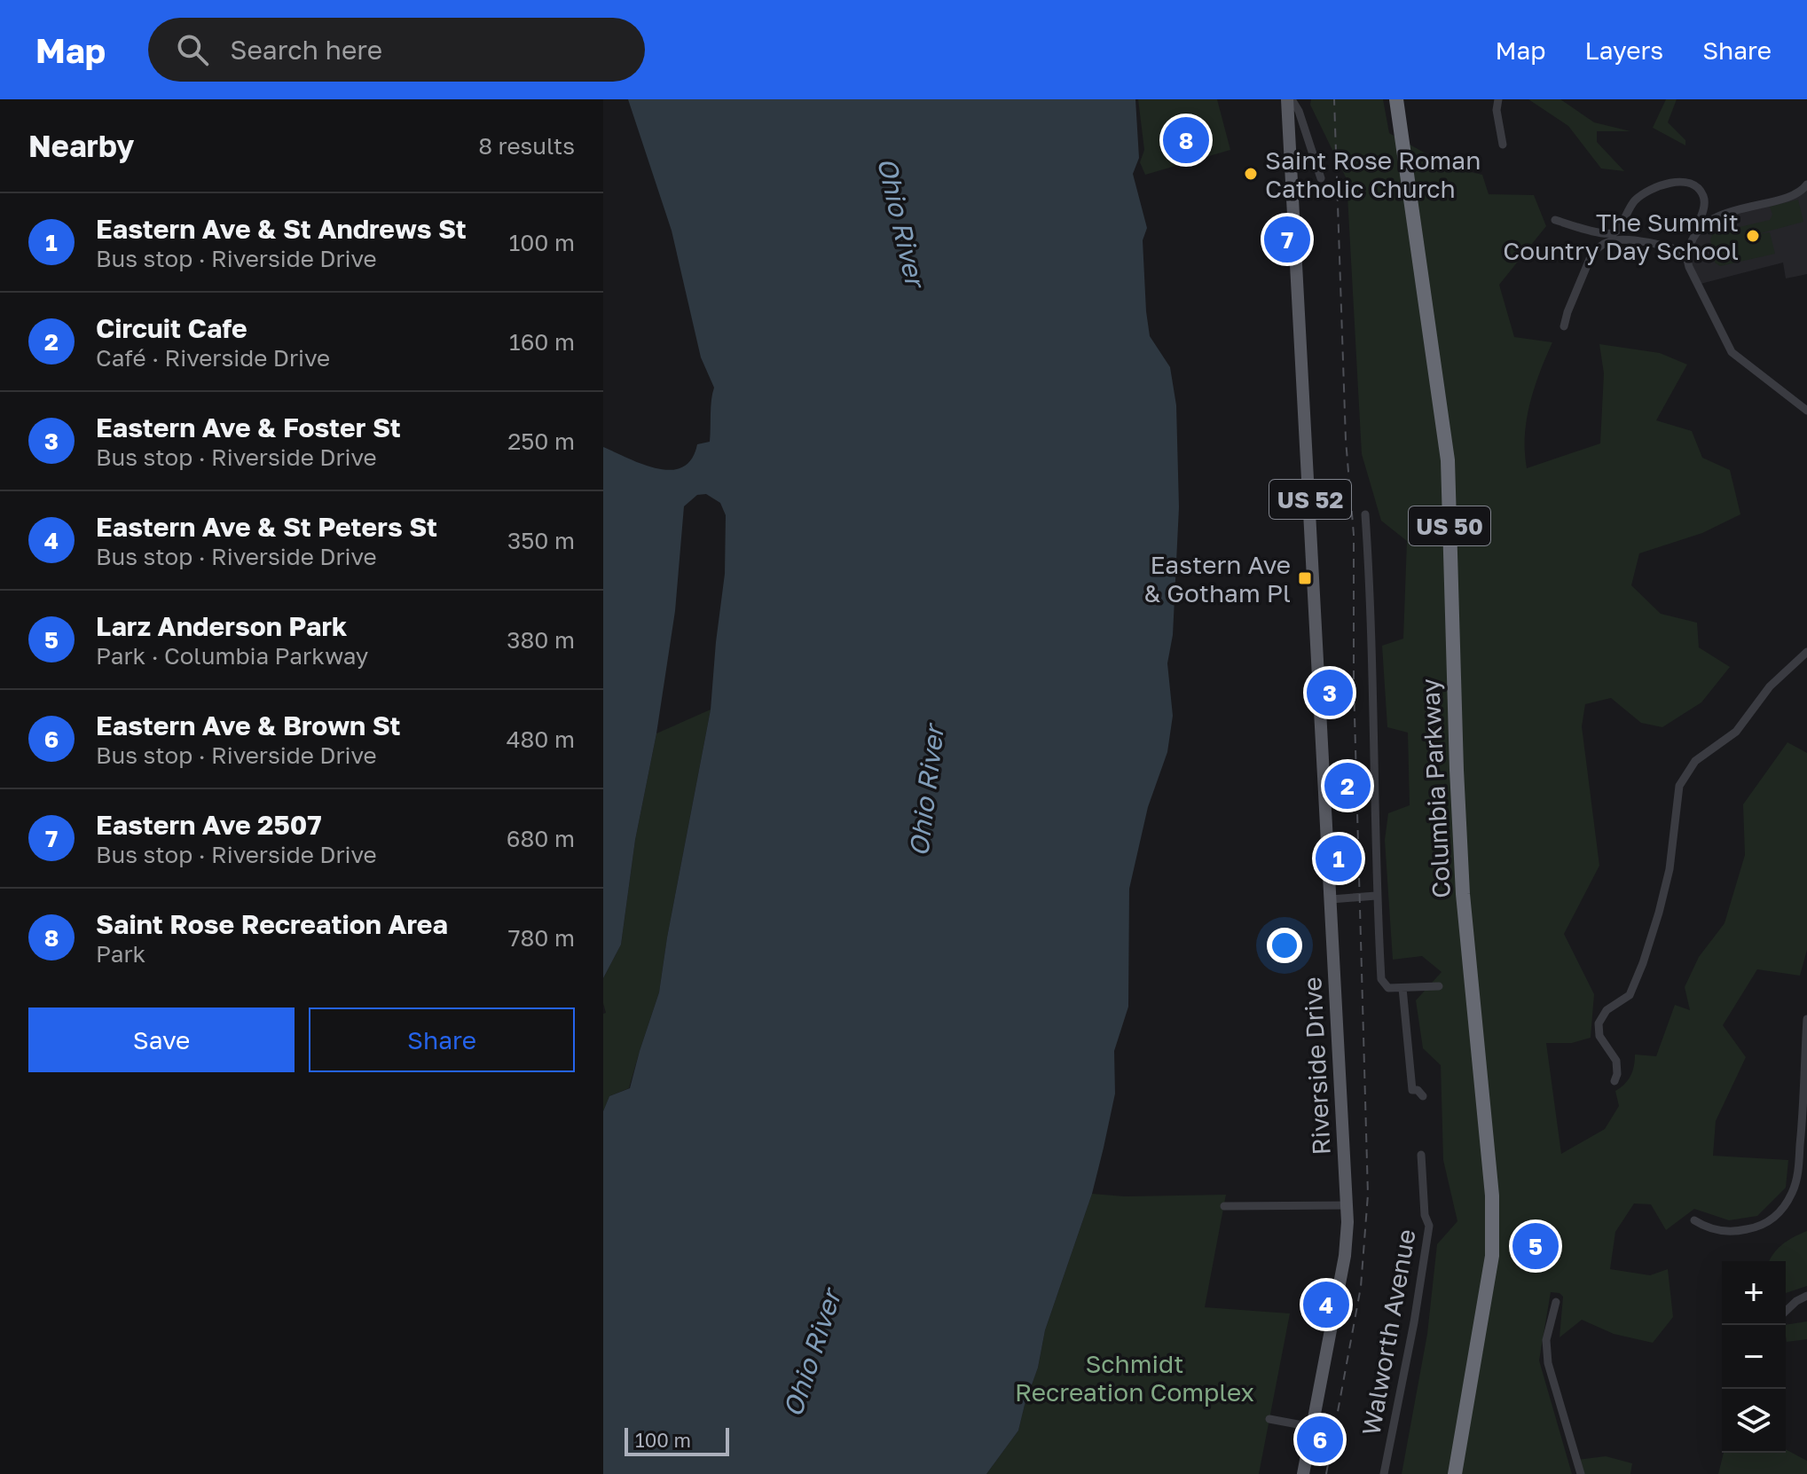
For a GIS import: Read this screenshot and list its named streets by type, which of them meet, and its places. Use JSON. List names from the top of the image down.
{
  "streets": {
    "highway": ["US 50", "Columbia Parkway"],
    "main road": ["US 52", "Riverside Drive"],
    "street": ["Walworth Avenue"]
  },
  "water": ["Ohio River"],
  "parks": ["Schmidt Recreation Complex"],
  "places": {
    "other": ["Saint Rose Roman Catholic Church", "The Summit Country Day School"],
    "transit": ["Eastern Ave & Gotham Pl"]
  },
  "scale_bar": "100 m",
  "page": {
    "header": "Map",
    "search": "Search here",
    "nav": ["Map", "Layers", "Share"],
    "heading": ["Nearby", "8 results"],
    "pins": [
      "8",
      "7",
      "3",
      "2",
      "1",
      "5",
      "4",
      "6"
    ],
    "list": [
      {
        "mark": "1",
        "name": "Eastern Ave & St Andrews St",
        "note": "Bus stop · Riverside Drive",
        "value": "100 m"
      },
      {
        "mark": "2",
        "name": "Circuit Cafe",
        "note": "Café · Riverside Drive",
        "value": "160 m"
      },
      {
        "mark": "3",
        "name": "Eastern Ave & Foster St",
        "note": "Bus stop · Riverside Drive",
        "value": "250 m"
      },
      {
        "mark": "4",
        "name": "Eastern Ave & St Peters St",
        "note": "Bus stop · Riverside Drive",
        "value": "350 m"
      },
      {
        "mark": "5",
        "name": "Larz Anderson Park",
        "note": "Park · Columbia Parkway",
        "value": "380 m"
      },
      {
        "mark": "6",
        "name": "Eastern Ave & Brown St",
        "note": "Bus stop · Riverside Drive",
        "value": "480 m"
      },
      {
        "mark": "7",
        "name": "Eastern Ave 2507",
        "note": "Bus stop · Riverside Drive",
        "value": "680 m"
      },
      {
        "mark": "8",
        "name": "Saint Rose Recreation Area",
        "note": "Park",
        "value": "780 m"
      }
    ],
    "buttons": ["Save", "Share"],
    "map_buttons": ["+", "−"],
    "scale": "100 m"
  }
}
